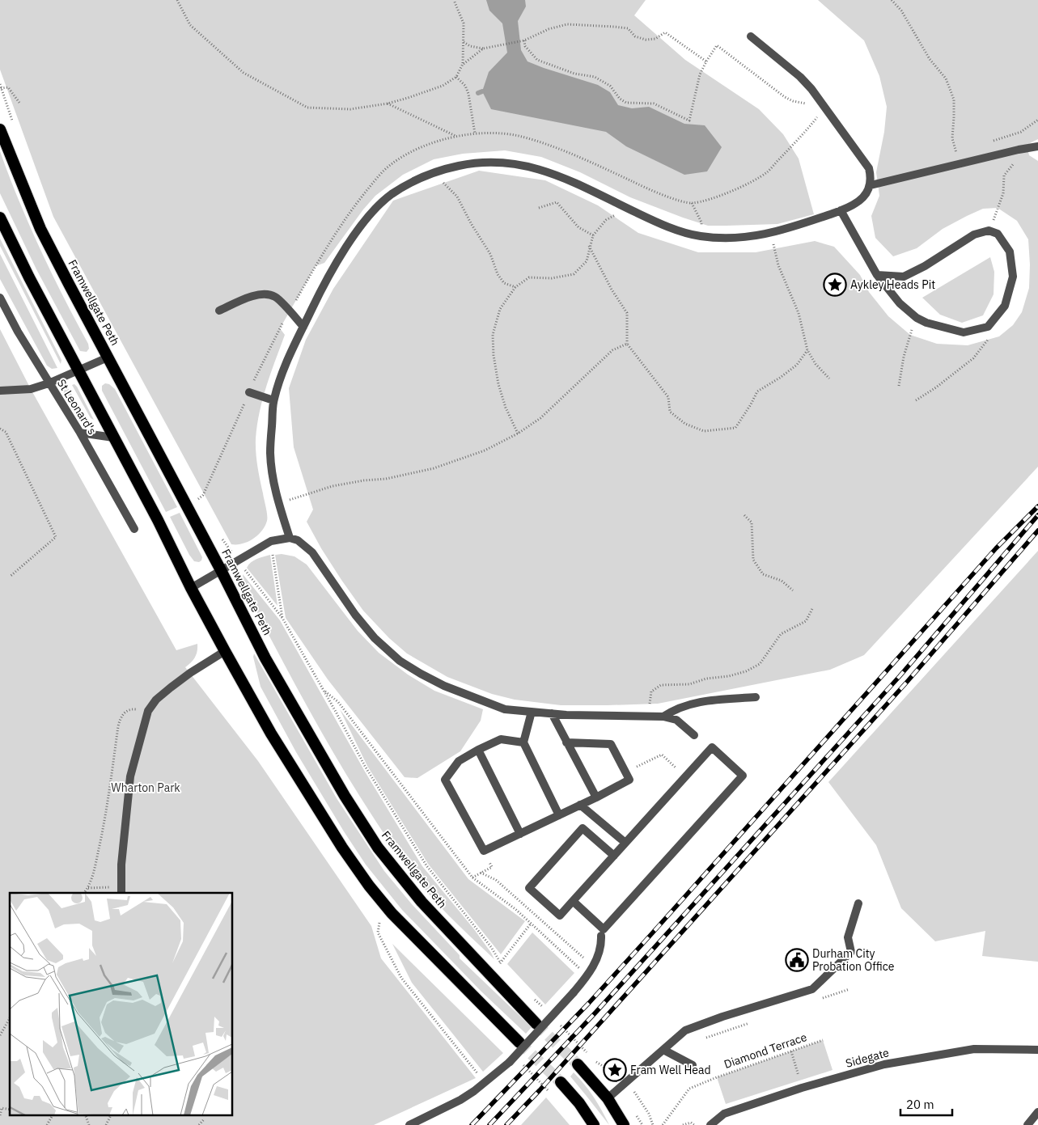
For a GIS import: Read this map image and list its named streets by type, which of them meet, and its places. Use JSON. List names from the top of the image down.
{
  "streets": {
    "highway": ["Framwellgate Peth"],
    "street": ["St Leonard's", "Sidegate"],
    "path": ["Diamond Terrace"]
  },
  "parks": ["Wharton Park"],
  "places": {
    "place": ["Aykley Heads Pit", "Fram Well Head"],
    "public building": ["Durham City Probation Office"]
  },
  "scale_bar": "20 m"
}
